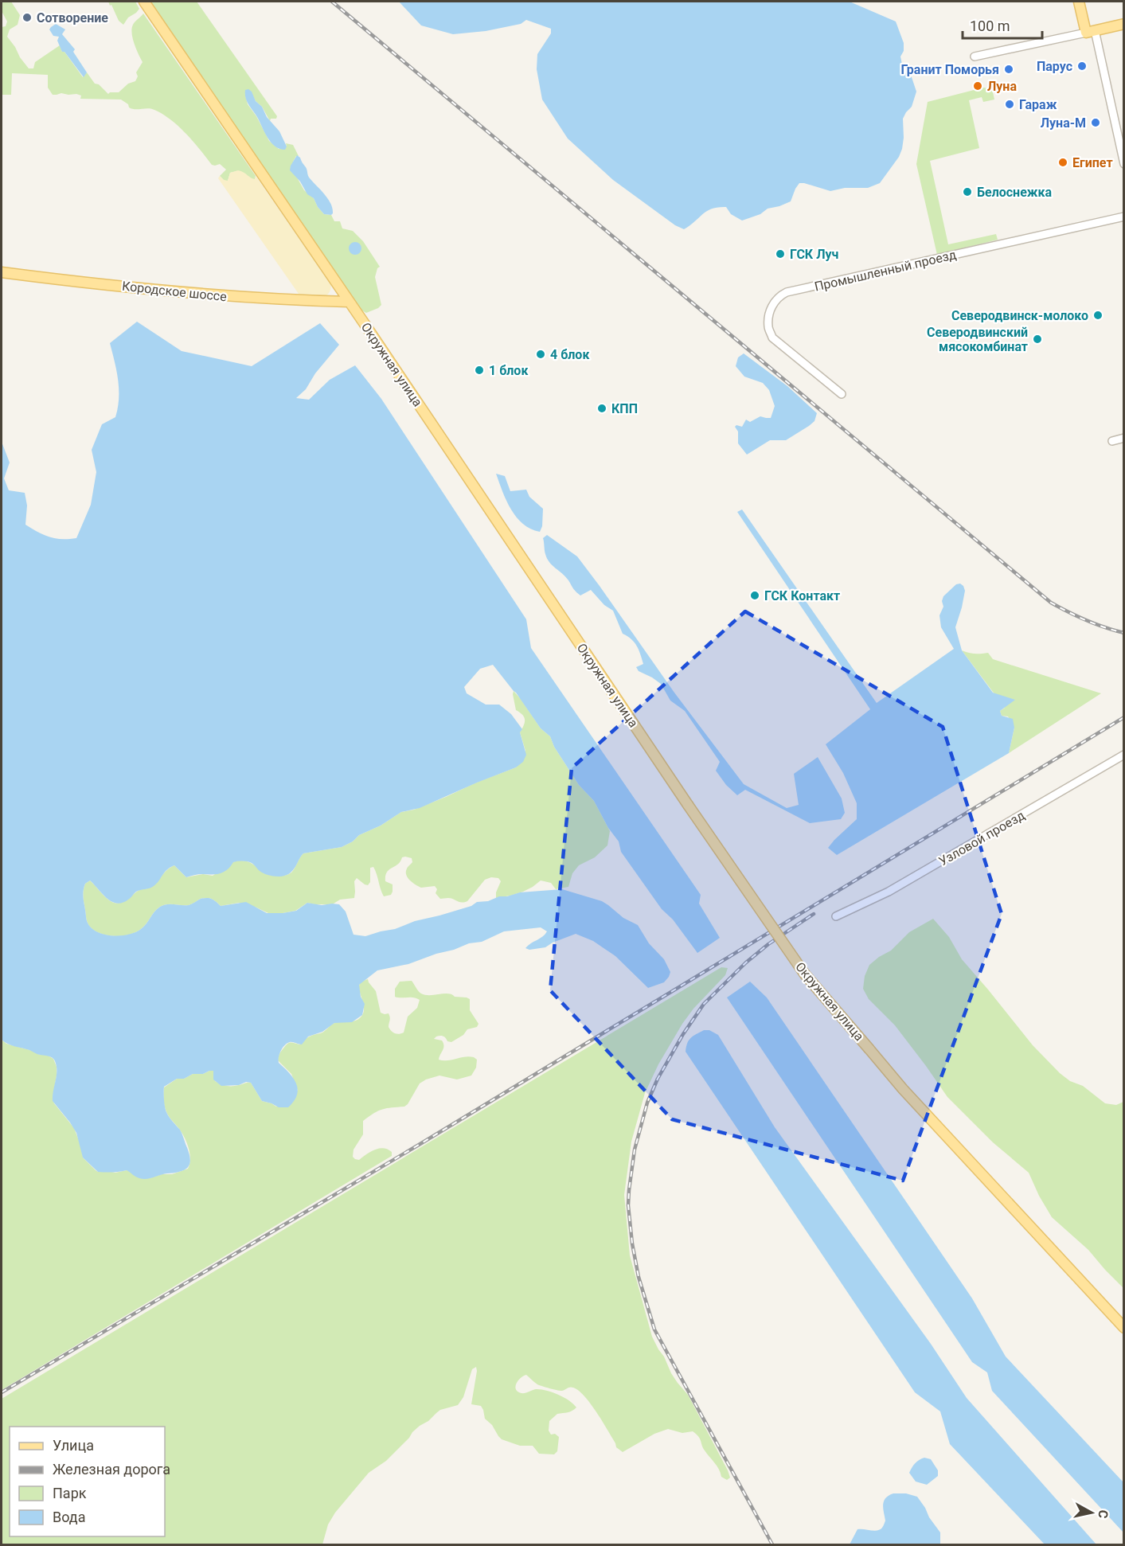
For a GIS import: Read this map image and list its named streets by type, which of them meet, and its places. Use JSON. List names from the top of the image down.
{
  "streets": {
    "main road": ["Кородское шоссе", "Окружная улица"],
    "street": ["Промышленный проезд", "Узловой проезд"]
  },
  "crossings": [
    ["Кородское шоссе", "Окружная улица"]
  ],
  "places": [
    "Сотворение",
    "Парус",
    "Гранит Поморья",
    "Луна",
    "Гараж",
    "Луна-М",
    "Египет",
    "Белоснежка",
    "ГСК Луч",
    "Северодвинск-молоко",
    "Северодвинский мясокомбинат",
    "4 блок",
    "1 блок",
    "КПП",
    "ГСК Контакт"
  ],
  "legend": [
    "Улица",
    "Железная дорога",
    "Парк",
    "Вода"
  ],
  "scale_bar": "100 m",
  "north": "right"
}
